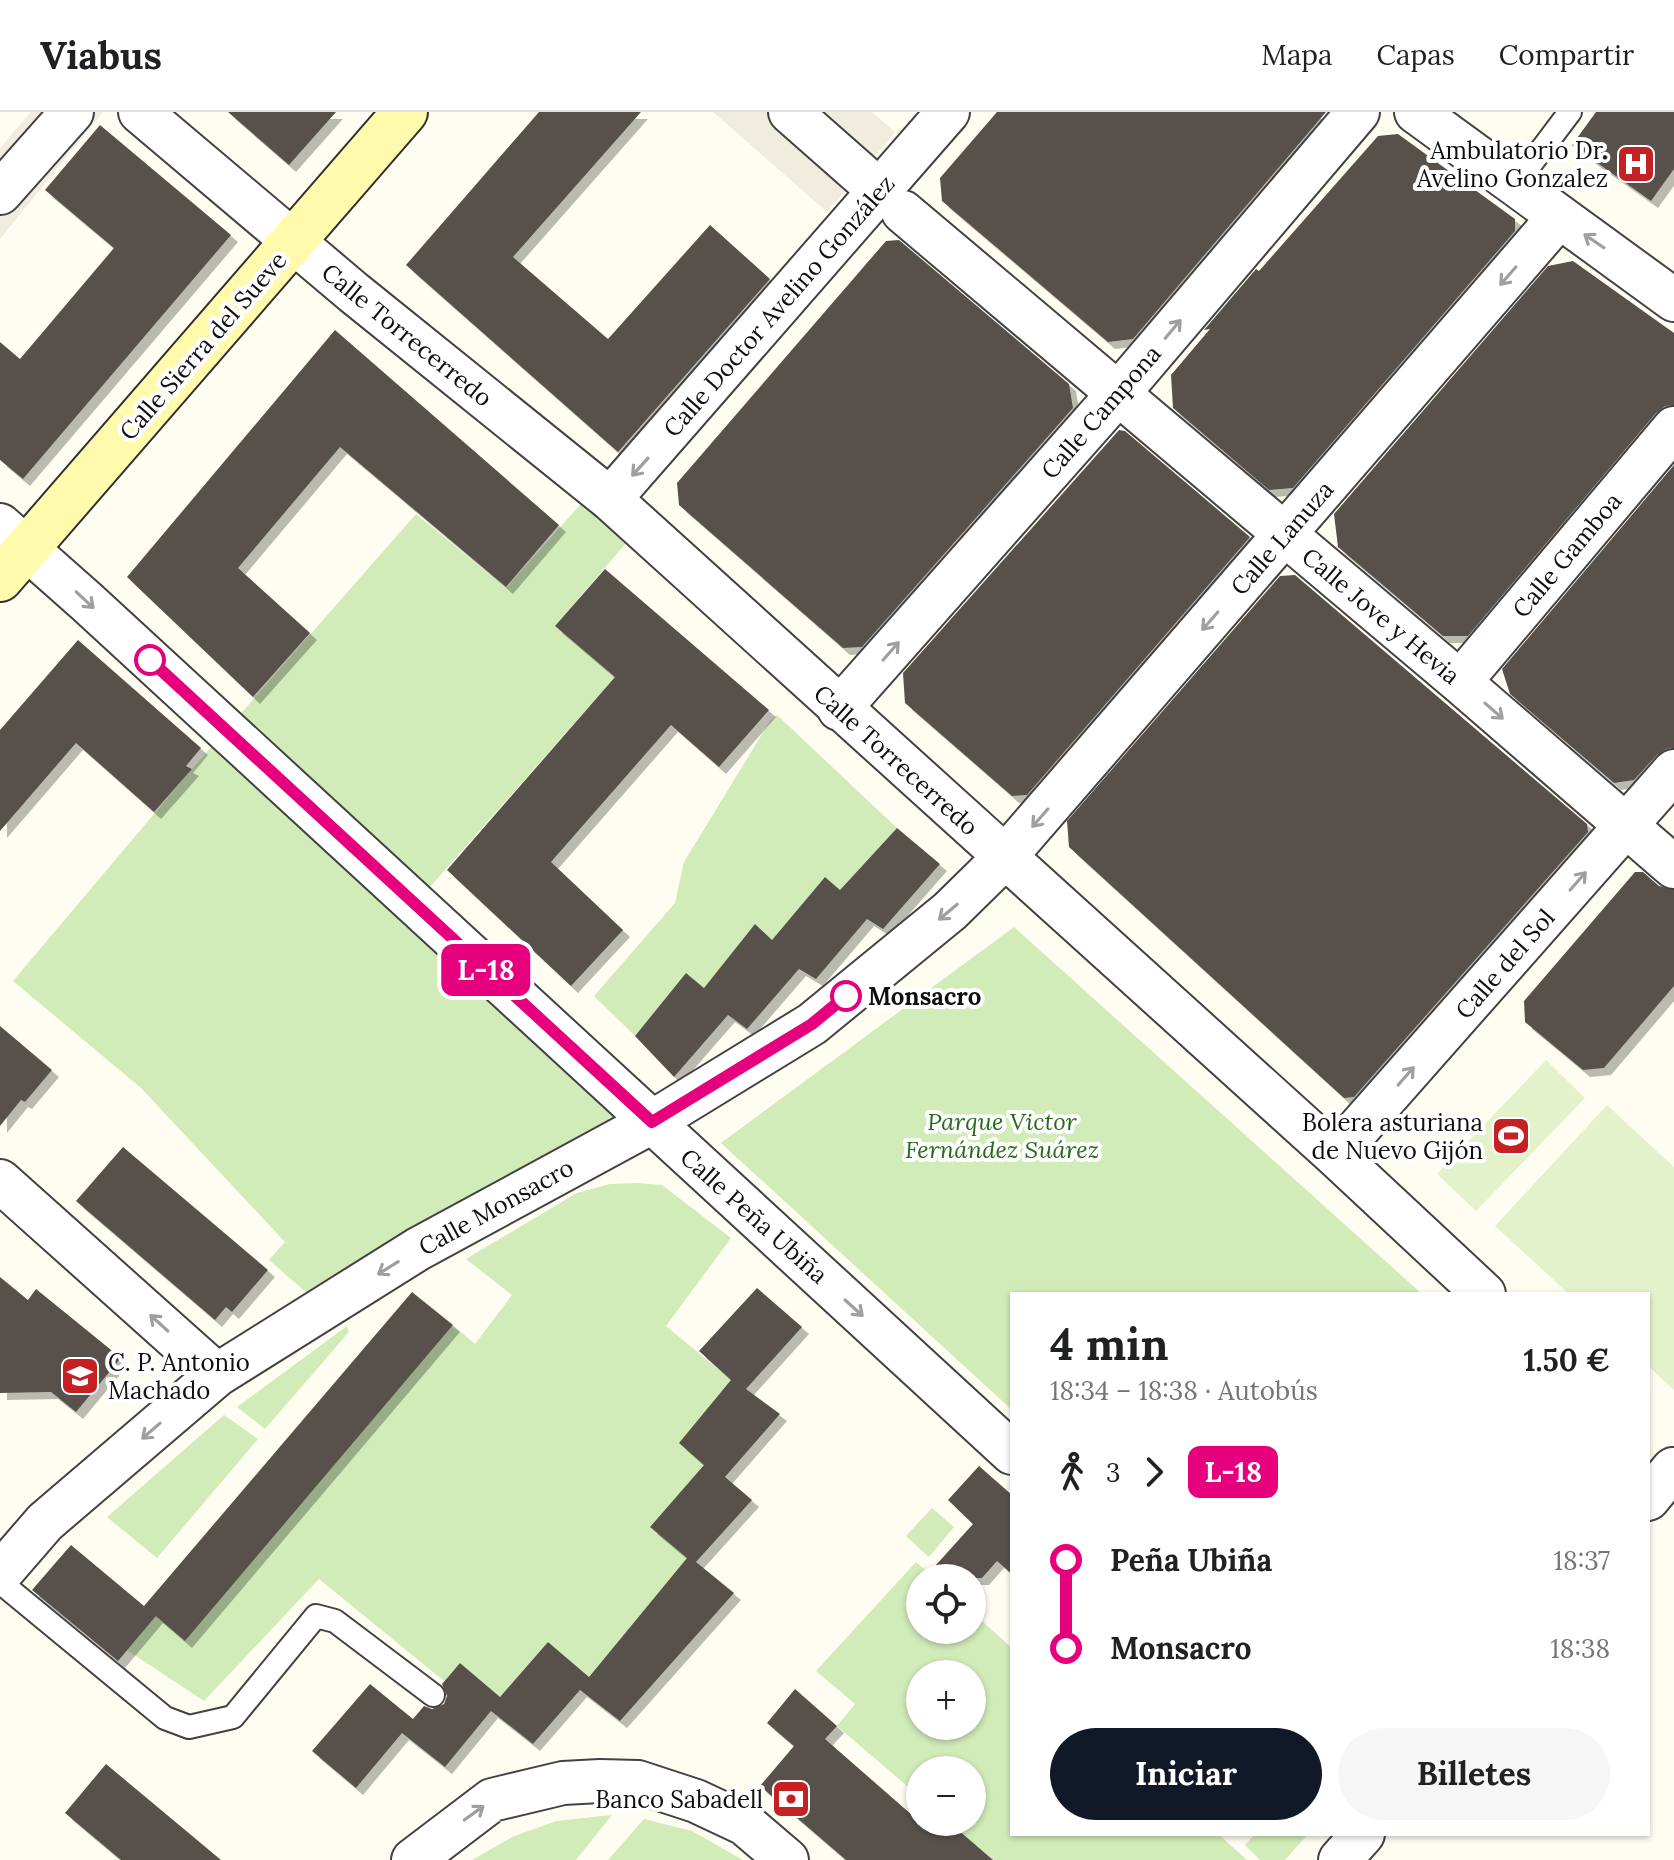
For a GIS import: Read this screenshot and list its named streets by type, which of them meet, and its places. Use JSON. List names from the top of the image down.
{
  "streets": {
    "street": [
      "Calle Doctor Avelino González",
      "Calle Torrecerredo",
      "Calle Sierra del Sueve",
      "Calle Campona",
      "Calle Lanuza",
      "Calle Gamboa",
      "Calle Jove y Hevia",
      "Calle del Sol",
      "Calle Monsacro",
      "Calle Peña Ubiña"
    ]
  },
  "crossings": [
    ["Calle Doctor Avelino González", "Calle Torrecerredo"],
    ["Calle Torrecerredo", "Calle Sierra del Sueve"],
    ["Calle Torrecerredo", "Calle Campona"],
    ["Calle Torrecerredo", "Calle Lanuza"],
    ["Calle Torrecerredo", "Calle del Sol"],
    ["Calle Torrecerredo", "Calle Monsacro"],
    ["Calle Sierra del Sueve", "Calle Peña Ubiña"],
    ["Calle Campona", "Calle Jove y Hevia"],
    ["Calle Lanuza", "Calle Jove y Hevia"],
    ["Calle Lanuza", "Calle Monsacro"],
    ["Calle Gamboa", "Calle Jove y Hevia"],
    ["Calle Jove y Hevia", "Calle del Sol"],
    ["Calle Monsacro", "Calle Peña Ubiña"]
  ],
  "one_way": [
    "Calle Doctor Avelino González",
    "Calle Campona",
    "Calle Lanuza",
    "Calle del Sol",
    "Calle Monsacro",
    "Calle Peña Ubiña"
  ],
  "parks": ["Parque Victor Fernández Suárez"],
  "places": {
    "hospital": ["Ambulatorio Dr. Avelino Gonzalez"],
    "other": ["Monsacro"],
    "sports": ["Bolera asturiana de Nuevo Gijón"],
    "school or university": ["C. P. Antonio Machado"],
    "bank": ["Banco Sabadell"]
  },
  "lines": ["bus line L-18"],
  "page": {
    "header": "Viabus",
    "nav": ["Mapa", "Capas", "Compartir"],
    "on_map": "L-18",
    "heading": ["4 min", "18:34 – 18:38 · Autobús", "1.50 €"],
    "legs": ["3", "L-18"],
    "list": [
      {
        "name": "Peña Ubiña",
        "value": "18:37"
      },
      {
        "name": "Monsacro",
        "value": "18:38"
      }
    ],
    "map_buttons": ["+", "−"],
    "buttons": ["Iniciar", "Billetes"]
  }
}
